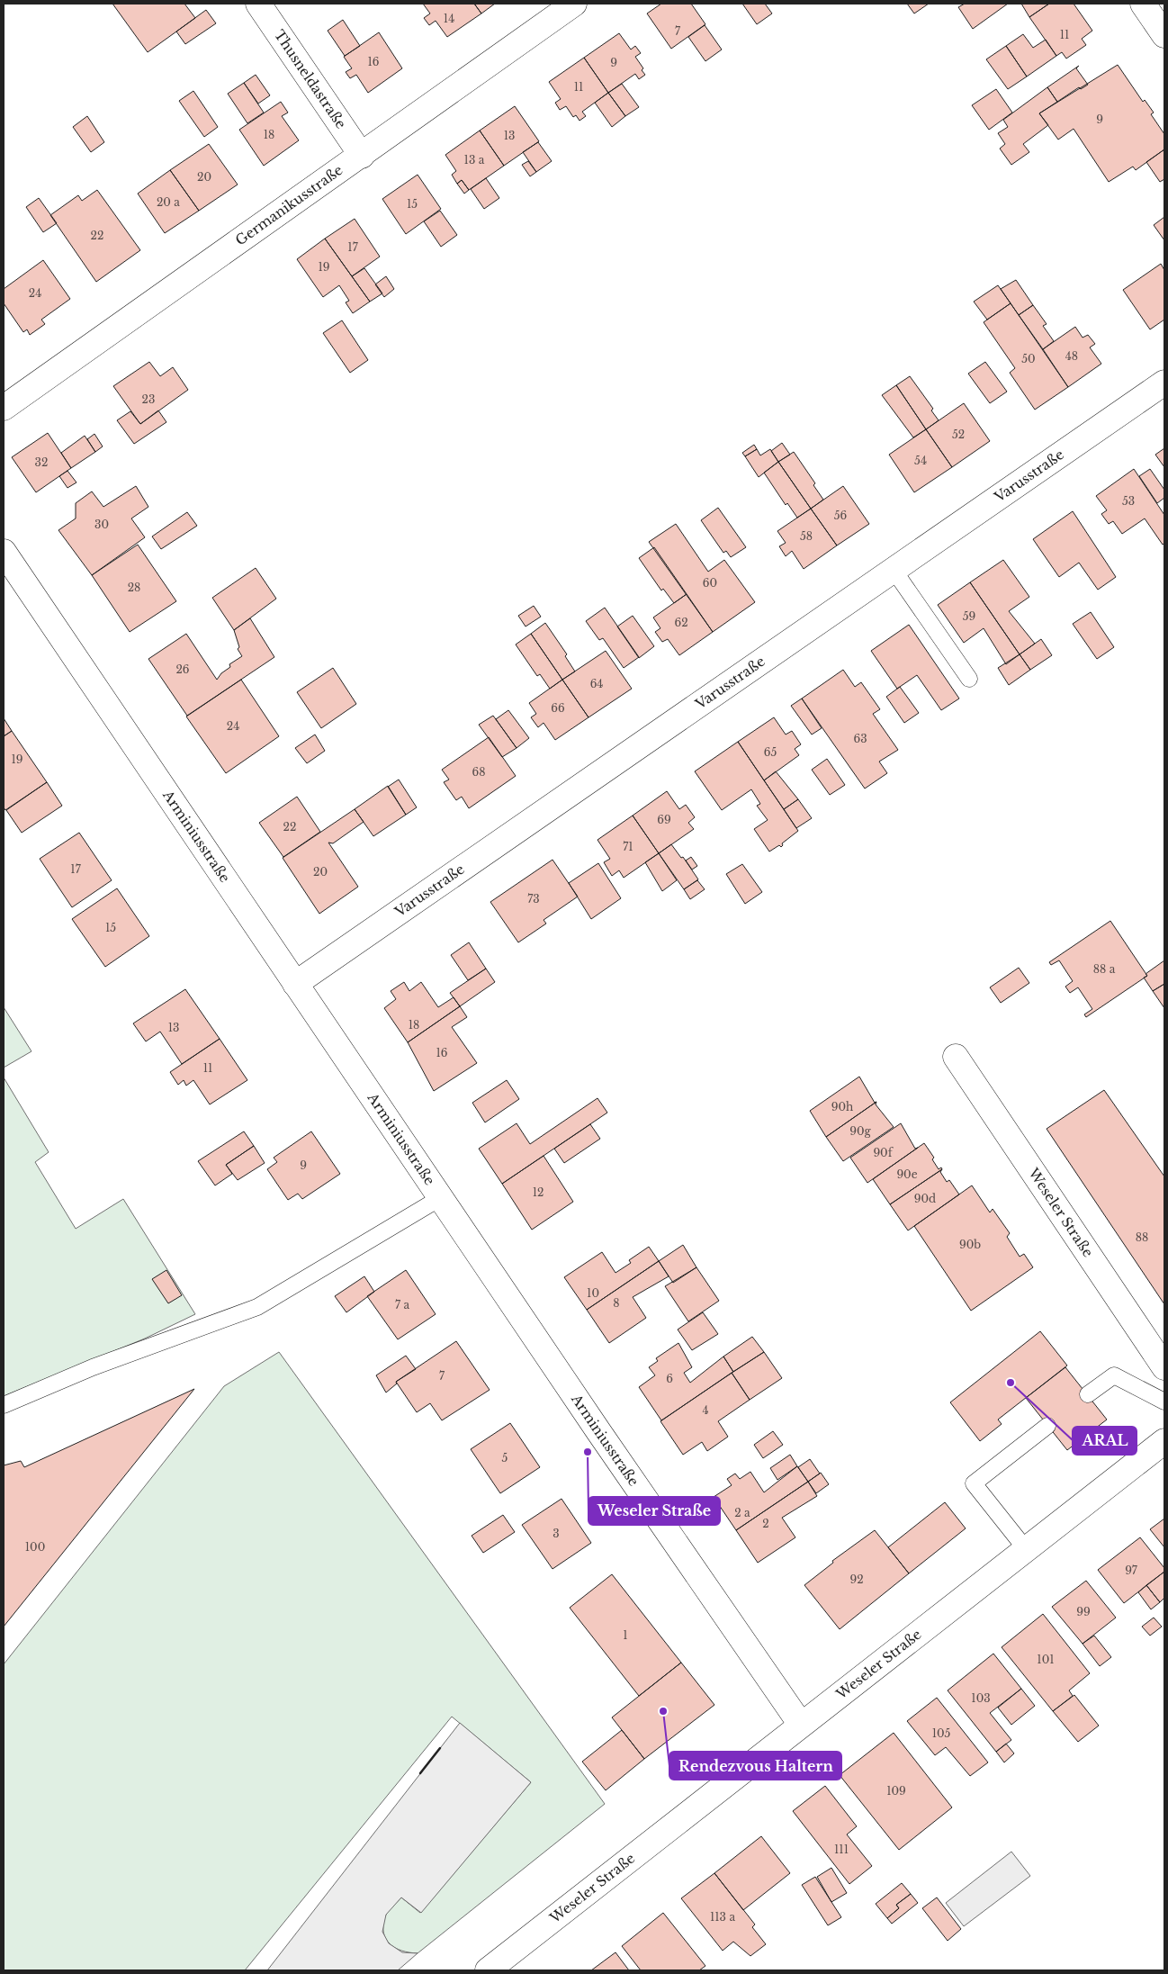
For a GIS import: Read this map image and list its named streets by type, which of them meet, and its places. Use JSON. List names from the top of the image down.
{
  "streets": {
    "street": [
      "Thusneldastraße",
      "Germanikusstraße",
      "Varusstraße",
      "Arminiusstraße",
      "Weseler Straße"
    ]
  },
  "crossings": [
    ["Thusneldastraße", "Germanikusstraße"],
    ["Varusstraße", "Arminiusstraße"],
    ["Arminiusstraße", "Weseler Straße"]
  ],
  "places": ["ARAL", "Weseler Straße", "Rendezvous Haltern"],
  "house_numbers": [
    "14",
    "7",
    "11",
    "16",
    "9",
    "11",
    "9",
    "18",
    "13",
    "13 a",
    "20",
    "20 a",
    "15",
    "22",
    "17",
    "19",
    "24",
    "48",
    "50",
    "23",
    "52",
    "54",
    "32",
    "53",
    "56",
    "30",
    "58",
    "60",
    "28",
    "59",
    "62",
    "26",
    "64",
    "66",
    "24",
    "63",
    "65",
    "19",
    "68",
    "69",
    "22",
    "71",
    "17",
    "20",
    "73",
    "15",
    "88 a",
    "18",
    "13",
    "16",
    "11",
    "90h",
    "90g",
    "90f",
    "9",
    "90e",
    "12",
    "90d",
    "88",
    "90b",
    "10",
    "8",
    "7 a",
    "7",
    "6",
    "4",
    "5",
    "2 a",
    "2",
    "3",
    "100",
    "97",
    "92",
    "99",
    "1",
    "101",
    "103",
    "105",
    "109",
    "111",
    "113 a"
  ]
}
